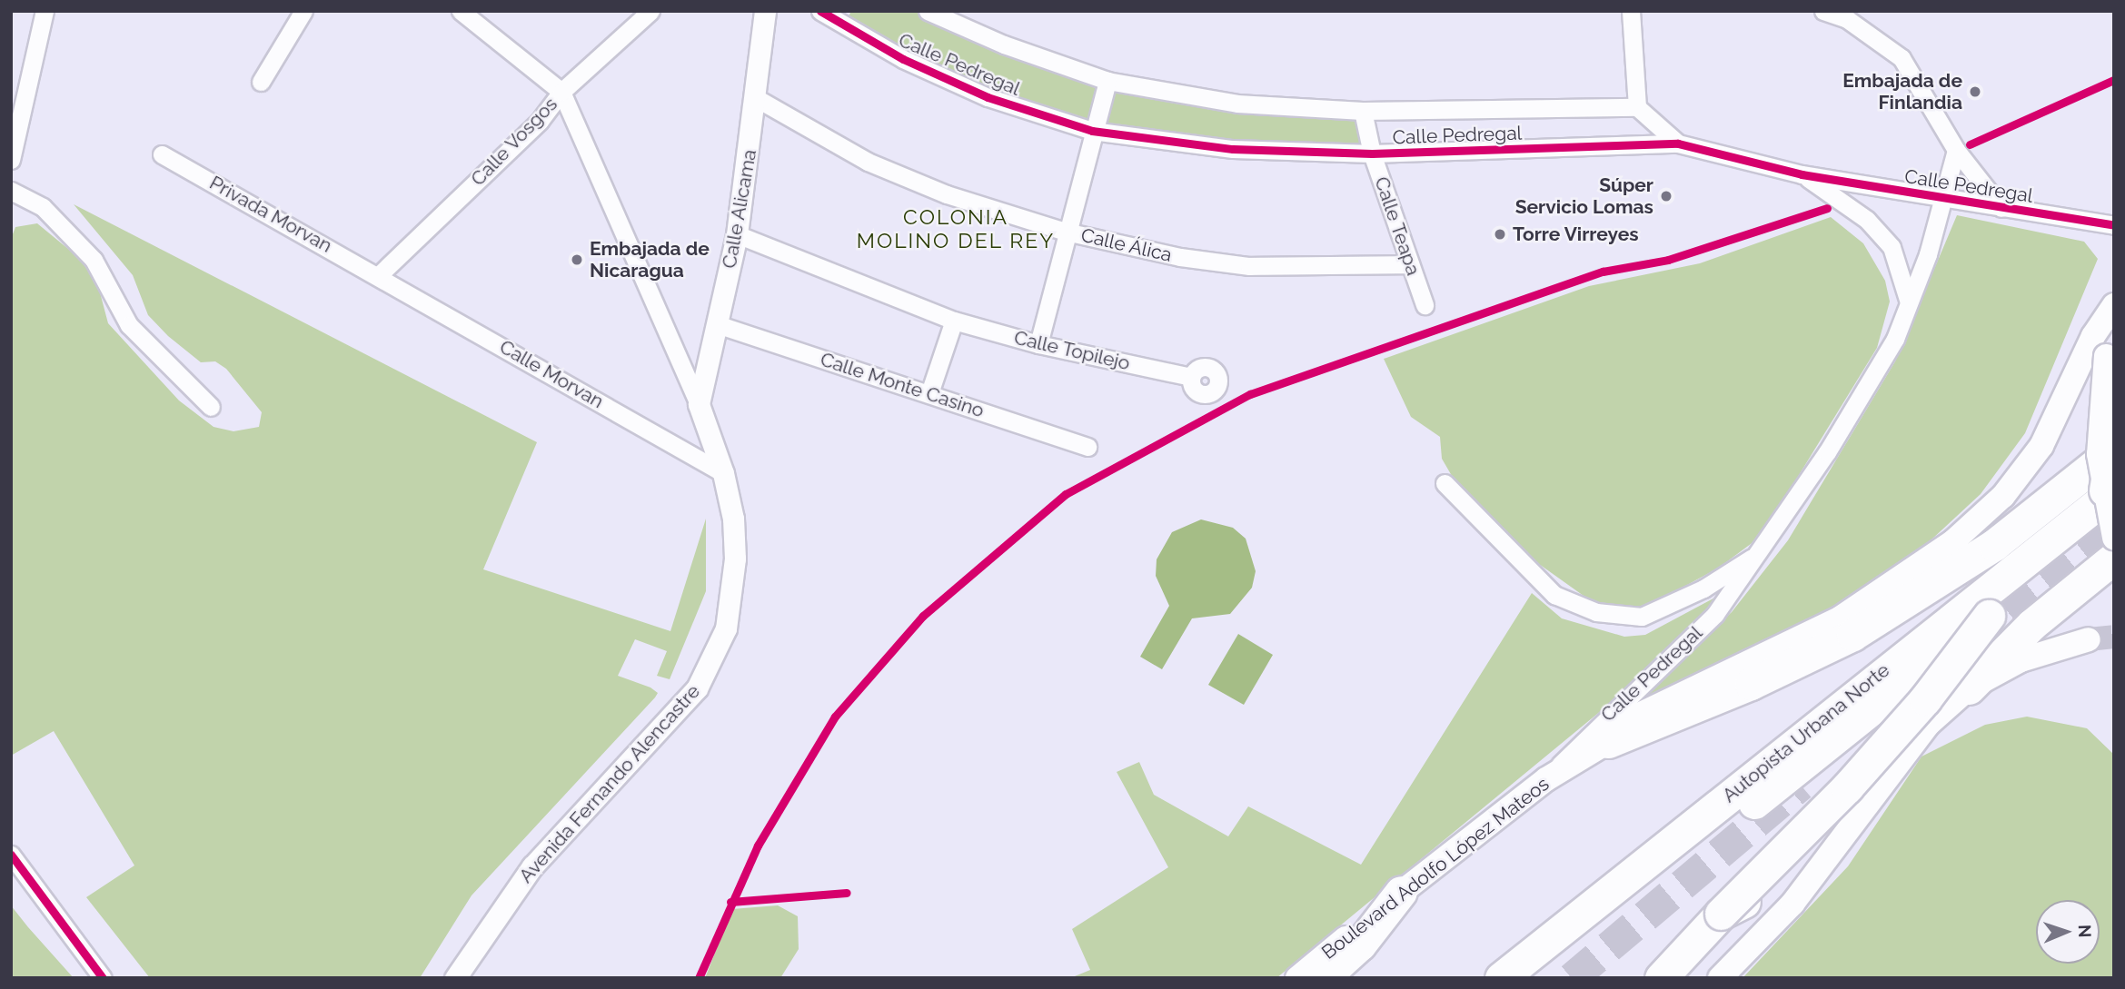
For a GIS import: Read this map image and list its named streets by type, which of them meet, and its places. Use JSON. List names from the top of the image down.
{
  "streets": {
    "highway": ["Autopista Urbana Norte"],
    "main road": ["Boulevard Adolfo López Mateos"],
    "street": [
      "Calle Pedregal",
      "Calle Vosgos",
      "Calle Alicama",
      "Privada Morvan",
      "Calle Teapa",
      "Calle Álica",
      "Calle Topilejo",
      "Calle Morvan",
      "Calle Monte Casino",
      "Avenida Fernando Alencastre"
    ]
  },
  "crossings": [
    ["Calle Pedregal", "Calle Teapa"],
    ["Calle Pedregal", "Boulevard Adolfo López Mateos"],
    ["Calle Vosgos", "Privada Morvan"],
    ["Calle Vosgos", "Calle Morvan"],
    ["Calle Vosgos", "Avenida Fernando Alencastre"],
    ["Calle Alicama", "Calle Álica"],
    ["Calle Alicama", "Calle Topilejo"],
    ["Calle Alicama", "Calle Monte Casino"],
    ["Calle Alicama", "Avenida Fernando Alencastre"],
    ["Privada Morvan", "Calle Morvan"],
    ["Calle Teapa", "Calle Álica"],
    ["Calle Morvan", "Avenida Fernando Alencastre"]
  ],
  "districts": ["COLONIA MOLINO DEL REY"],
  "places": [
    "Embajada de Finlandia",
    "Súper Servicio Lomas",
    "Torre Virreyes",
    "Embajada de Nicaragua"
  ],
  "north": "right"
}
